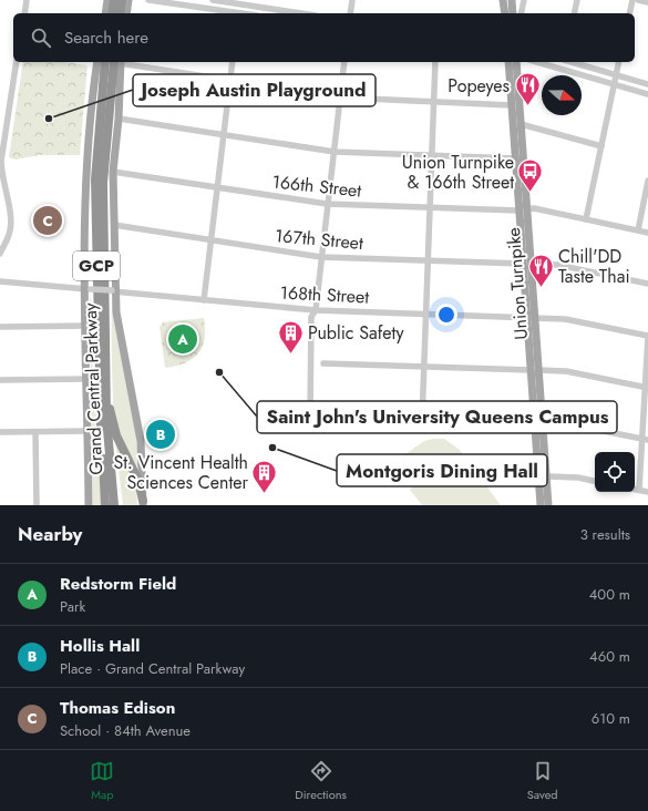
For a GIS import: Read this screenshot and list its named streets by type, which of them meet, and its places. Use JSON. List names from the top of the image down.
{
  "streets": {
    "highway": ["GCP", "Grand Central Parkway"],
    "main road": ["Union Turnpike"],
    "street": ["166th Street", "167th Street", "168th Street"]
  },
  "crossings": [
    ["166th Street", "Union Turnpike"],
    ["166th Street", "Grand Central Parkway"],
    ["167th Street", "Union Turnpike"],
    ["167th Street", "Grand Central Parkway"],
    ["Union Turnpike", "168th Street"],
    ["168th Street", "Grand Central Parkway"]
  ],
  "places": {
    "restaurant": ["Popeyes", "Chill'DD Taste Thai"],
    "other": ["Joseph Austin Playground", "Saint John's University Queens Campus", "Montgoris Dining Hall"],
    "bus stop": ["Union Turnpike & 166th Street"],
    "building": ["Public Safety", "St. Vincent Health Sciences Center"]
  },
  "north": "right",
  "page": {
    "search": "Search here",
    "pins": ["C", "A", "B"],
    "heading": ["Nearby", "3 results"],
    "list": [
      {
        "mark": "A",
        "name": "Redstorm Field",
        "note": "Park",
        "value": "400 m"
      },
      {
        "mark": "B",
        "name": "Hollis Hall",
        "note": "Place · Grand Central Parkway",
        "value": "460 m"
      },
      {
        "mark": "C",
        "name": "Thomas Edison",
        "note": "School · 84th Avenue",
        "value": "610 m"
      }
    ],
    "nav": ["Map", "Directions", "Saved"]
  }
}
